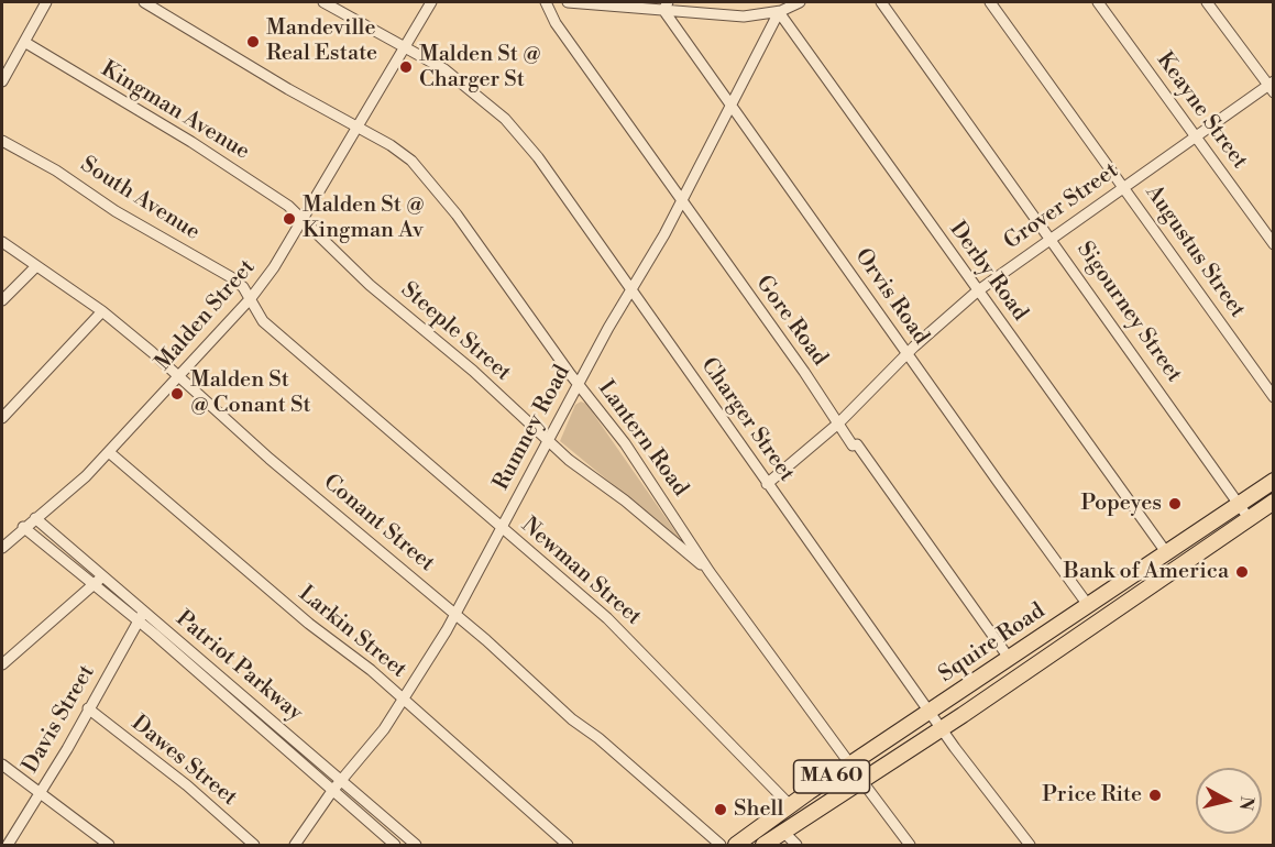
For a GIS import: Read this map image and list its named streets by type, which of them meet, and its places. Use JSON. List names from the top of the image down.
{
  "streets": {
    "highway": ["Squire Road", "MA 60"],
    "street": [
      "Kingman Avenue",
      "Keayne Street",
      "South Avenue",
      "Grover Street",
      "Augustus Street",
      "Derby Road",
      "Orvis Road",
      "Sigourney Street",
      "Malden Street",
      "Gore Road",
      "Steeple Street",
      "Charger Street",
      "Rumney Road",
      "Lantern Road",
      "Conant Street",
      "Newman Street",
      "Larkin Street",
      "Patriot Parkway",
      "Davis Street",
      "Dawes Street"
    ]
  },
  "crossings": [
    ["Kingman Avenue", "Malden Street"],
    ["Kingman Avenue", "Steeple Street"],
    ["Keayne Street", "Grover Street"],
    ["South Avenue", "Malden Street"],
    ["South Avenue", "Newman Street"],
    ["Grover Street", "Augustus Street"],
    ["Grover Street", "Derby Road"],
    ["Grover Street", "Orvis Road"],
    ["Grover Street", "Sigourney Street"],
    ["Grover Street", "Gore Road"],
    ["Grover Street", "Charger Street"],
    ["Derby Road", "Rumney Road"],
    ["Derby Road", "Squire Road"],
    ["Orvis Road", "Rumney Road"],
    ["Orvis Road", "Squire Road"],
    ["Sigourney Street", "Squire Road"],
    ["Malden Street", "Steeple Street"],
    ["Malden Street", "Charger Street"],
    ["Malden Street", "Lantern Road"],
    ["Malden Street", "Conant Street"],
    ["Malden Street", "Newman Street"],
    ["Malden Street", "Larkin Street"],
    ["Malden Street", "Patriot Parkway"],
    ["Gore Road", "Rumney Road"],
    ["Gore Road", "Squire Road"],
    ["Steeple Street", "Rumney Road"],
    ["Steeple Street", "Lantern Road"],
    ["Charger Street", "Rumney Road"],
    ["Charger Street", "Squire Road"],
    ["Rumney Road", "Lantern Road"],
    ["Rumney Road", "Conant Street"],
    ["Rumney Road", "Newman Street"],
    ["Rumney Road", "Larkin Street"],
    ["Rumney Road", "Patriot Parkway"],
    ["Lantern Road", "Squire Road"],
    ["Newman Street", "Squire Road"],
    ["Patriot Parkway", "Davis Street"],
    ["Davis Street", "Dawes Street"]
  ],
  "places": [
    "Mandeville Real Estate",
    "Malden St @ Charger St",
    "Malden St @ Kingman Av",
    "Malden St @ Conant St",
    "Popeyes",
    "Bank of America",
    "Price Rite",
    "Shell"
  ],
  "north": "right"
}
